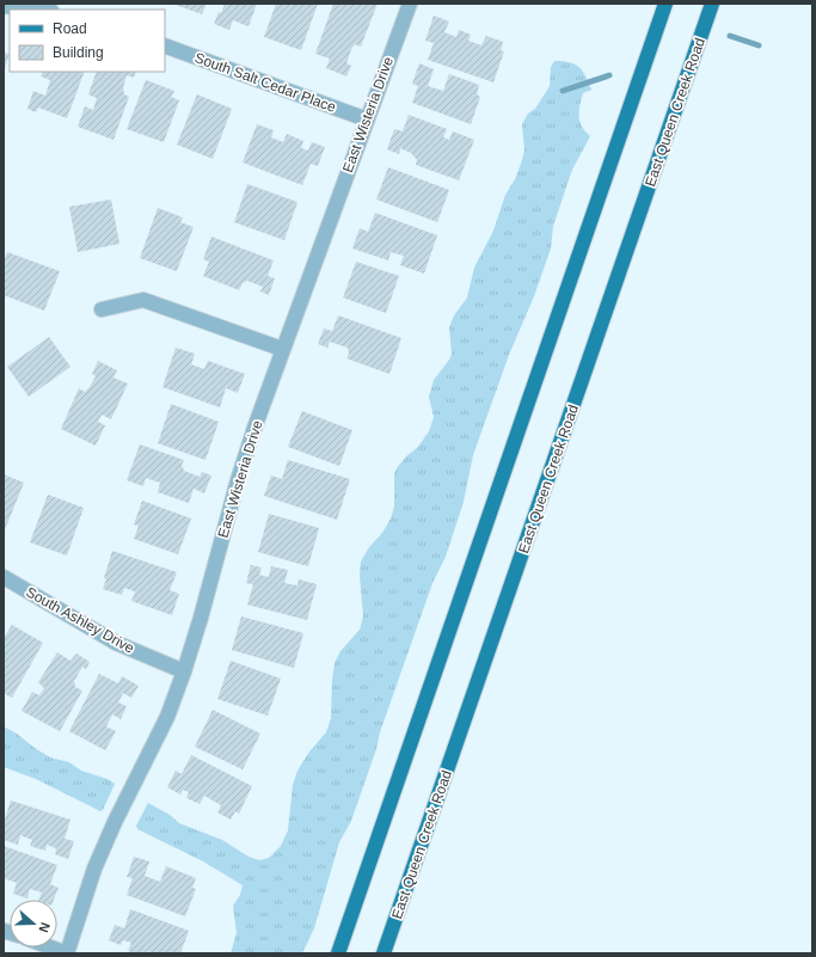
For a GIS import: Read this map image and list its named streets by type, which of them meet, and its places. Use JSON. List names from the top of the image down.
{
  "streets": {
    "main road": ["East Queen Creek Road"],
    "street": ["South Salt Cedar Place", "East Wisteria Drive", "South Ashley Drive"]
  },
  "crossings": [
    ["South Salt Cedar Place", "East Wisteria Drive"],
    ["East Wisteria Drive", "South Ashley Drive"]
  ],
  "legend": ["Road", "Building"],
  "north": "right"
}
